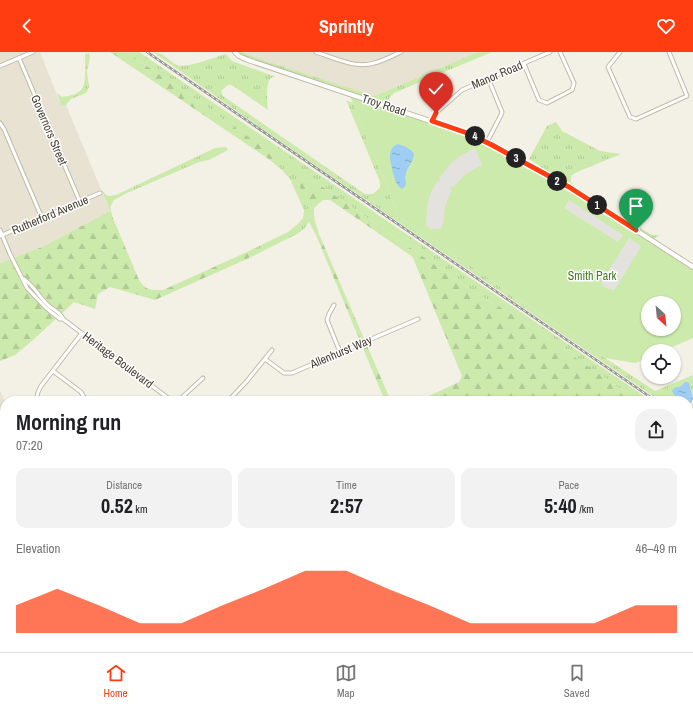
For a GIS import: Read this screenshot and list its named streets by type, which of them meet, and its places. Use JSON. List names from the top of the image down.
{
  "streets": {
    "street": [
      "Manor Road",
      "Troy Road",
      "Governors Street",
      "Rutherford Avenue",
      "Allenhurst Way",
      "Heritage Boulevard"
    ]
  },
  "crossings": [
    ["Manor Road", "Troy Road"],
    ["Governors Street", "Rutherford Avenue"],
    ["Rutherford Avenue", "Heritage Boulevard"]
  ],
  "parks": ["Smith Park"],
  "north": "bottom right",
  "page": {
    "header": "Sprintly",
    "pins": [
      "4",
      "3",
      "2",
      "1"
    ],
    "heading": ["Morning run", "07:20"],
    "stats": [
      ["Distance", "0.52 km"],
      ["Time", "2:57"],
      ["Pace", "5:40 /km"]
    ],
    "chart": ["Elevation", "46–49 m"],
    "tabs": ["Home", "Map", "Saved"]
  }
}
